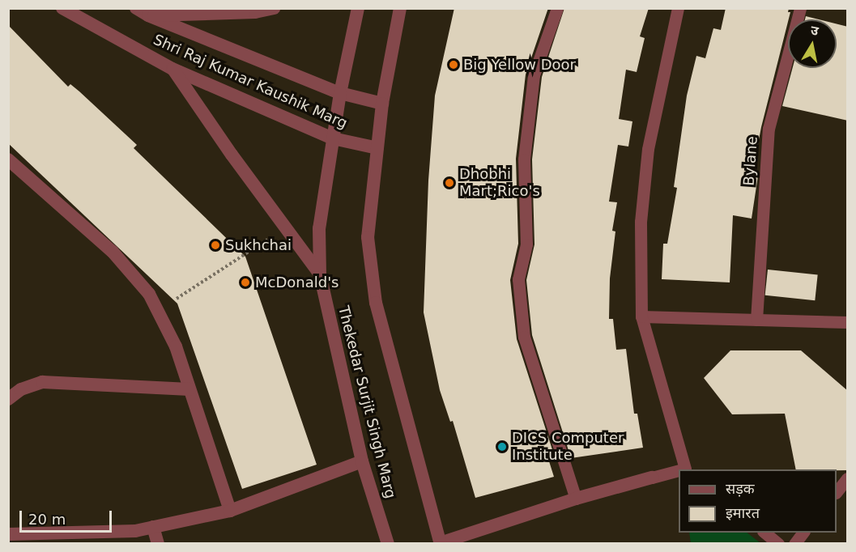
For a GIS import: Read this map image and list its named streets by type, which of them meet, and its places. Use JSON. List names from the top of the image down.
{
  "streets": {
    "street": ["Shri Raj Kumar Kaushik Marg", "Thekedar Surjit Singh Marg"],
    "lane": ["Bylane"]
  },
  "crossings": [
    ["Shri Raj Kumar Kaushik Marg", "Thekedar Surjit Singh Marg"]
  ],
  "places": [
    "Big Yellow Door",
    "Dhobhi Mart;Rico's",
    "Sukhchai",
    "McDonald's",
    "DICS Computer Institute"
  ],
  "legend": ["सड़क", "इमारत"],
  "scale_bar": "20 m",
  "north": "top"
}
